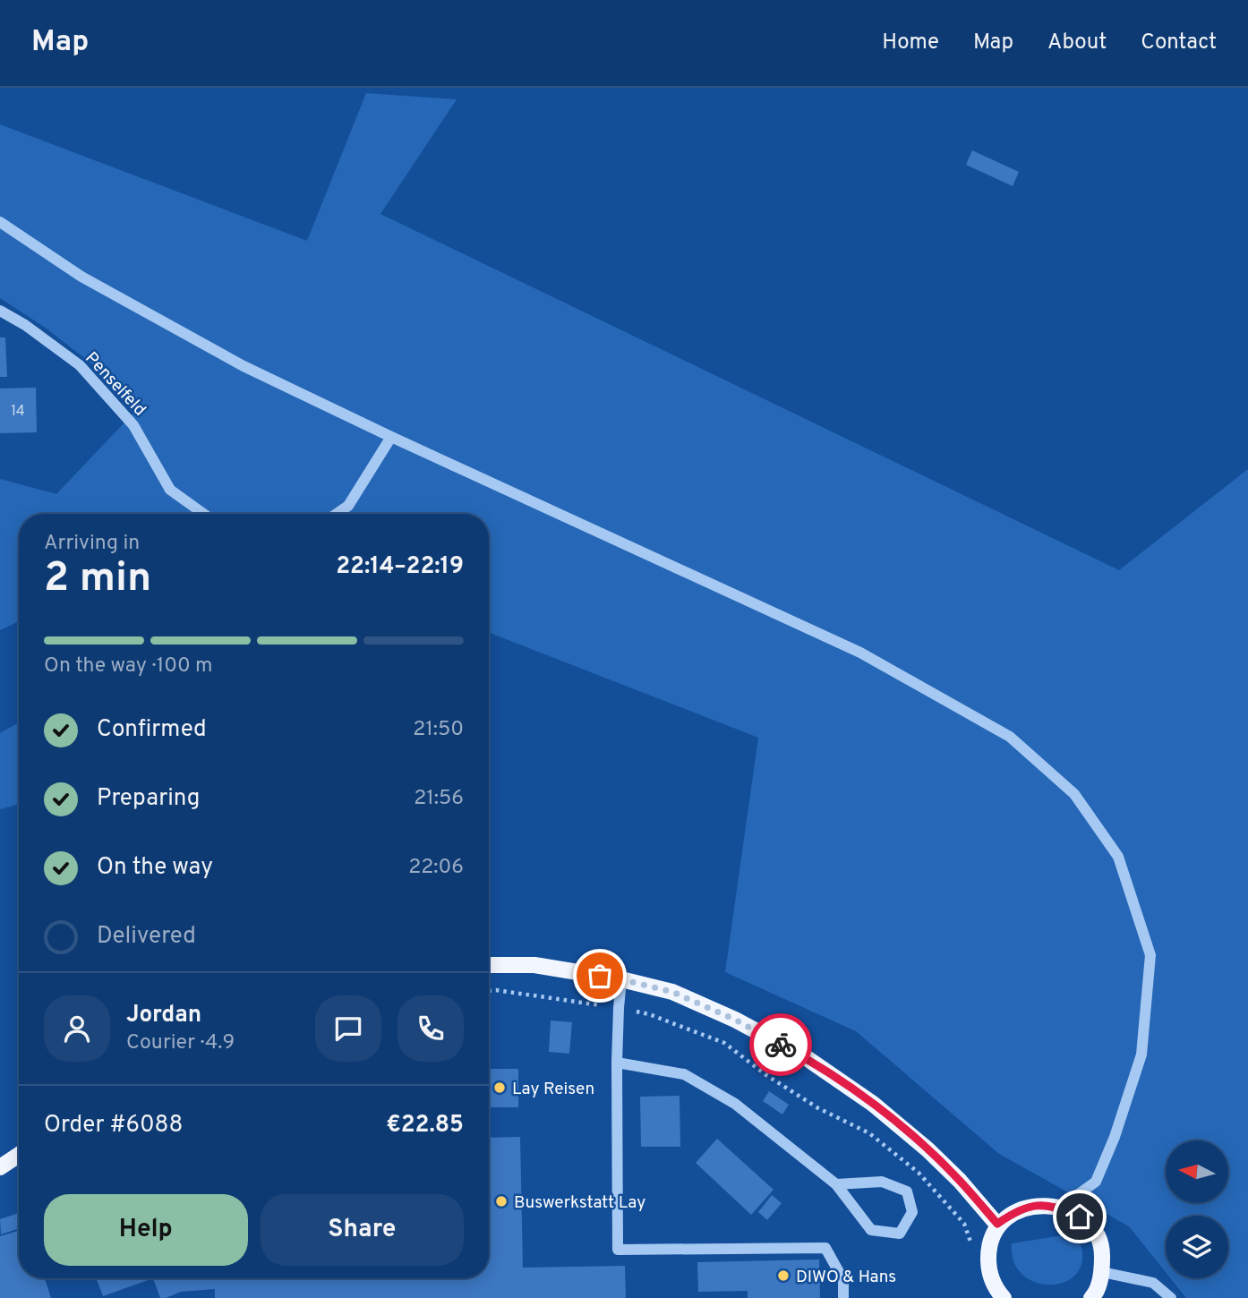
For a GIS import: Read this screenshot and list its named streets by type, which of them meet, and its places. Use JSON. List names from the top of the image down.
{
  "streets": {
    "street": ["Penselfeld"]
  },
  "places": ["Lay Reisen", "Buswerkstatt Lay", "DIWO & Hans"],
  "house_numbers": ["14"],
  "north": "left",
  "page": {
    "header": "Map",
    "nav": [
      "Home",
      "Map",
      "About",
      "Contact"
    ],
    "heading": ["2 min", "Arriving in", "22:14–22:19"],
    "panel": [
      "Jordan",
      "Courier · 4.9",
      "Order #6088",
      "€22.85"
    ],
    "bar": "On the way · 100 m",
    "list": [
      ["Confirmed", "21:50"],
      ["Preparing", "21:56"],
      ["On the way", "22:06"],
      "Delivered"
    ],
    "buttons": ["Help", "Share"]
  }
}
